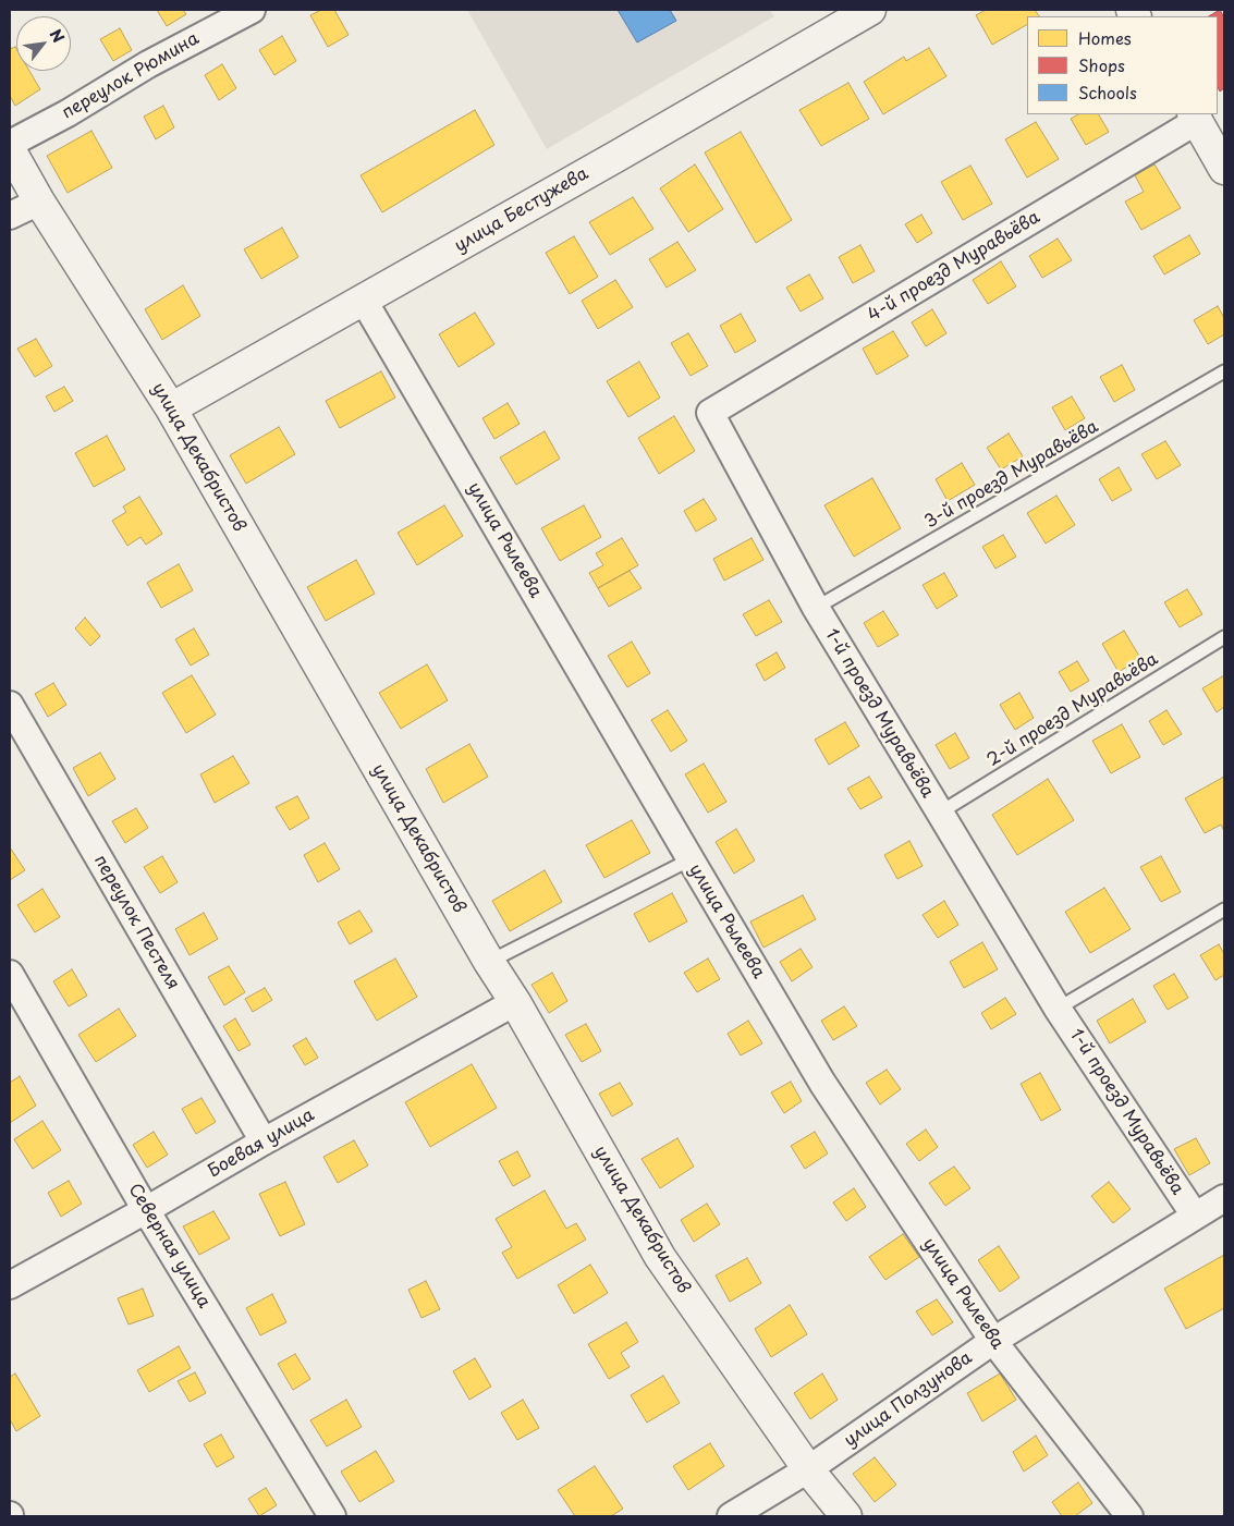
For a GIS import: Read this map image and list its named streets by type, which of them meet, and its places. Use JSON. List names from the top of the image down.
{
  "streets": {
    "street": [
      "переулок Рюмина",
      "улица Бестужева",
      "4-й проезд Муравьёва",
      "улица Декабристов",
      "улица Рылеева",
      "1-й проезд Муравьёва",
      "переулок Пестеля",
      "Боевая улица",
      "Северная улица",
      "улица Ползунова"
    ],
    "lane": ["3-й проезд Муравьёва", "2-й проезд Муравьёва"]
  },
  "crossings": [
    ["улица Бестужева", "улица Декабристов"],
    ["улица Бестужева", "улица Рылеева"],
    ["4-й проезд Муравьёва", "1-й проезд Муравьёва"],
    ["улица Декабристов", "Боевая улица"],
    ["улица Декабристов", "улица Ползунова"],
    ["3-й проезд Муравьёва", "1-й проезд Муравьёва"],
    ["улица Рылеева", "улица Ползунова"],
    ["2-й проезд Муравьёва", "1-й проезд Муравьёва"],
    ["1-й проезд Муравьёва", "улица Ползунова"],
    ["переулок Пестеля", "Боевая улица"],
    ["Боевая улица", "Северная улица"]
  ],
  "legend": ["Homes", "Shops", "Schools"],
  "north": "top right"
}
